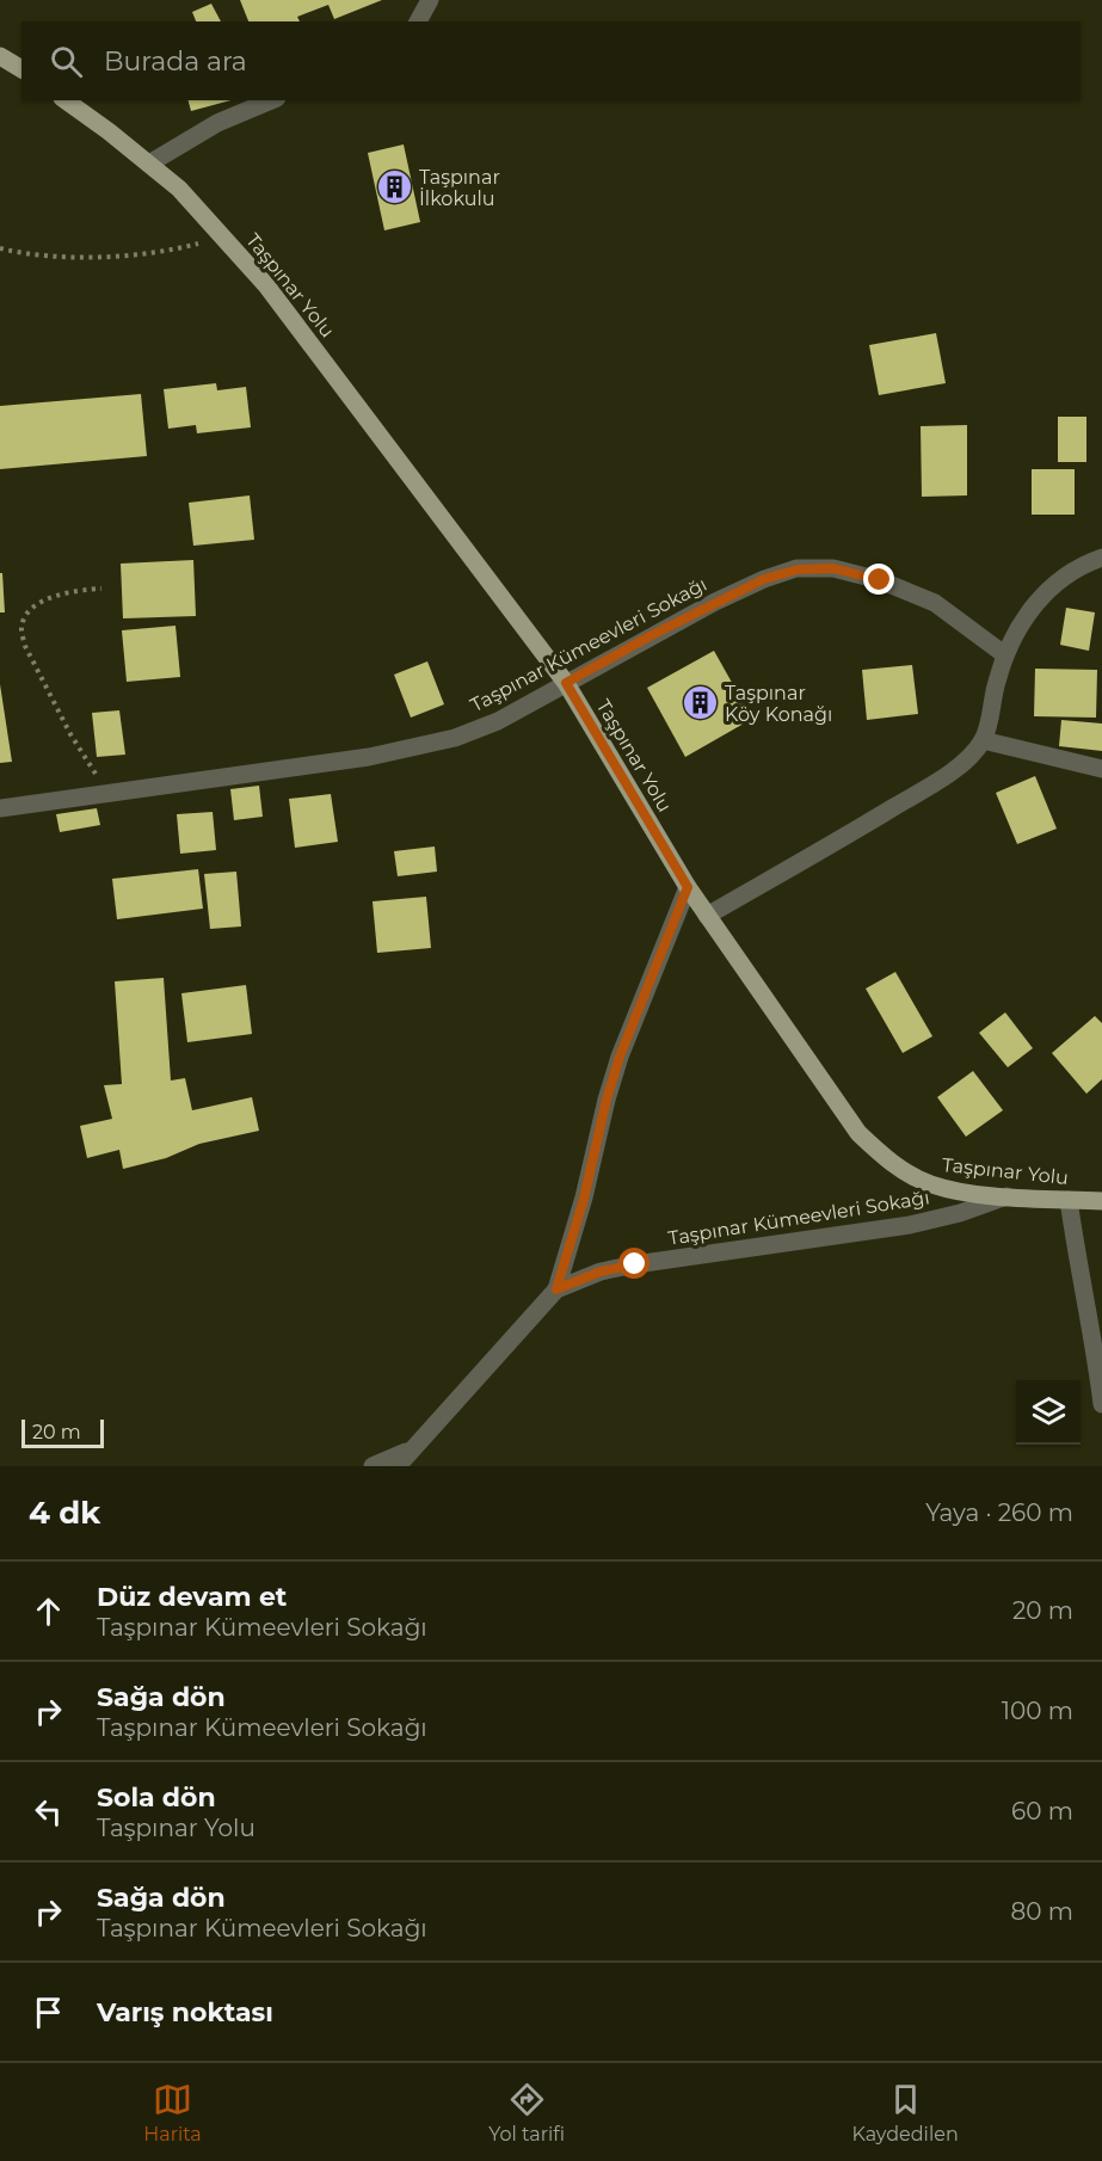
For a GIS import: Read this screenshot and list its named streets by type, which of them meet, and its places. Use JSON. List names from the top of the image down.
{
  "streets": {
    "main road": ["Taşpınar Yolu"],
    "street": ["Taşpınar Kümeevleri Sokağı"]
  },
  "crossings": [
    ["Taşpınar Yolu", "Taşpınar Kümeevleri Sokağı"]
  ],
  "places": {
    "building": ["Taşpınar İlkokulu", "Taşpınar Köy Konağı"]
  },
  "scale_bar": "20 m",
  "page": {
    "search": "Burada ara",
    "scale": "20 m",
    "heading": ["4 dk", "Yaya · 260 m"],
    "list": [
      ["Düz devam et", "Taşpınar Kümeevleri Sokağı", "20 m"],
      ["Sağa dön", "Taşpınar Kümeevleri Sokağı", "100 m"],
      ["Sola dön", "Taşpınar Yolu", "60 m"],
      ["Sağa dön", "Taşpınar Kümeevleri Sokağı", "80 m"],
      "Varış noktası"
    ],
    "nav": ["Harita", "Yol tarifi", "Kaydedilen"]
  }
}
